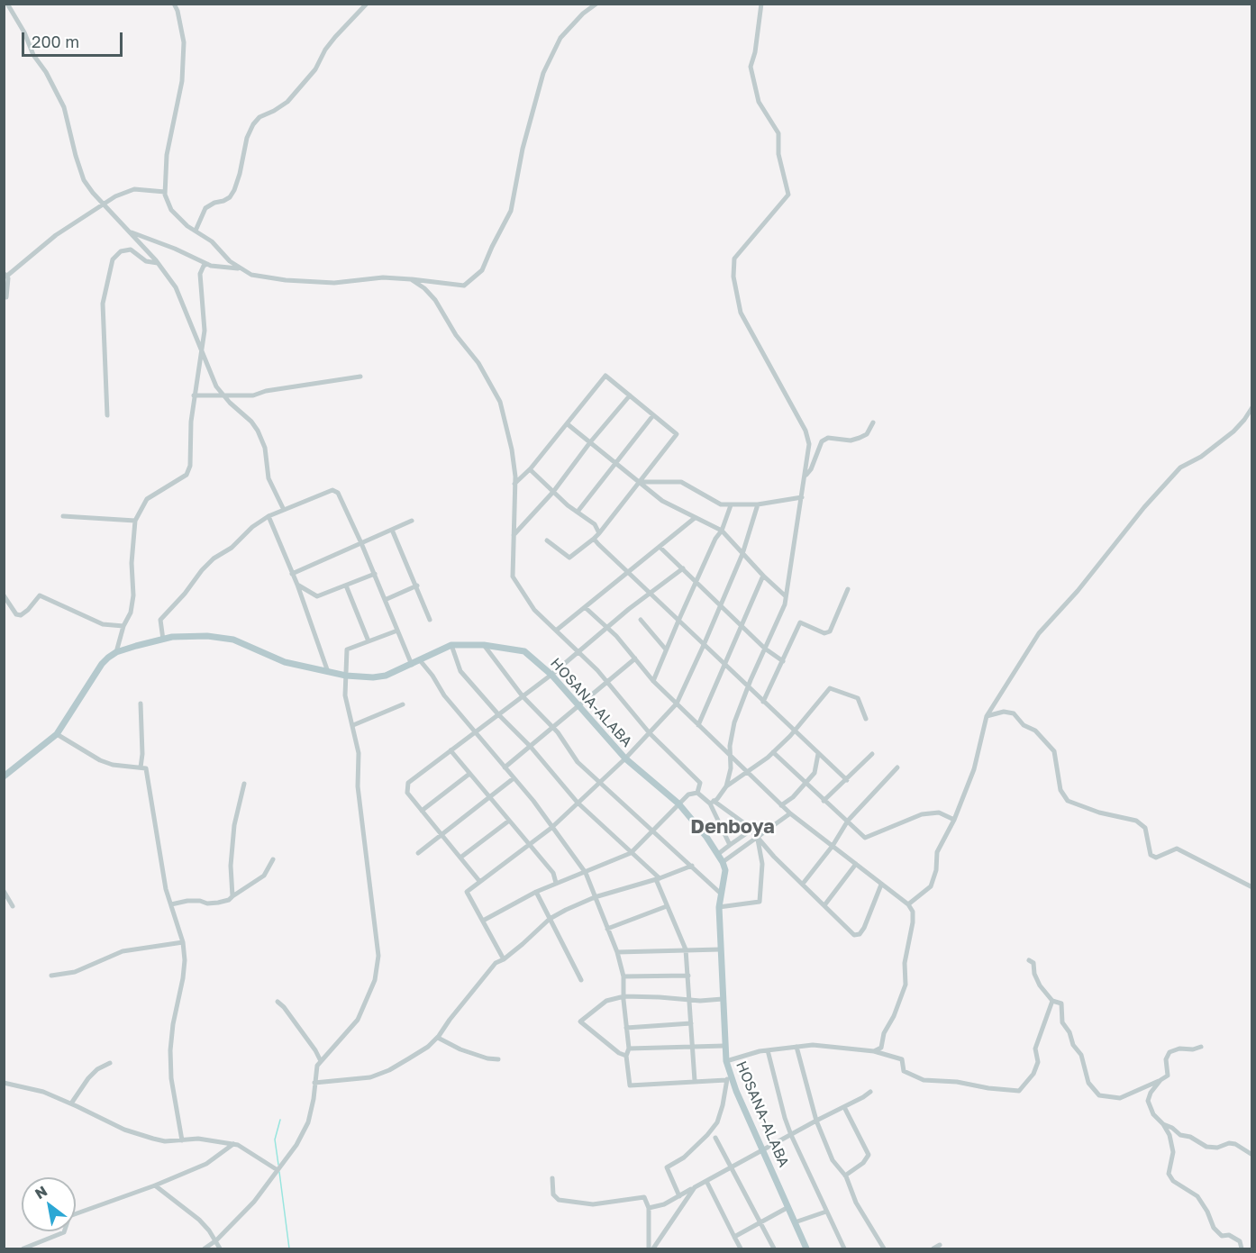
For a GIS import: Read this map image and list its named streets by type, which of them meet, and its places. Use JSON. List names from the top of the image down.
{
  "streets": {
    "main road": ["HOSANA-ALABA"]
  },
  "districts": ["Denboya"],
  "scale_bar": "200 m",
  "north": "top left"
}
